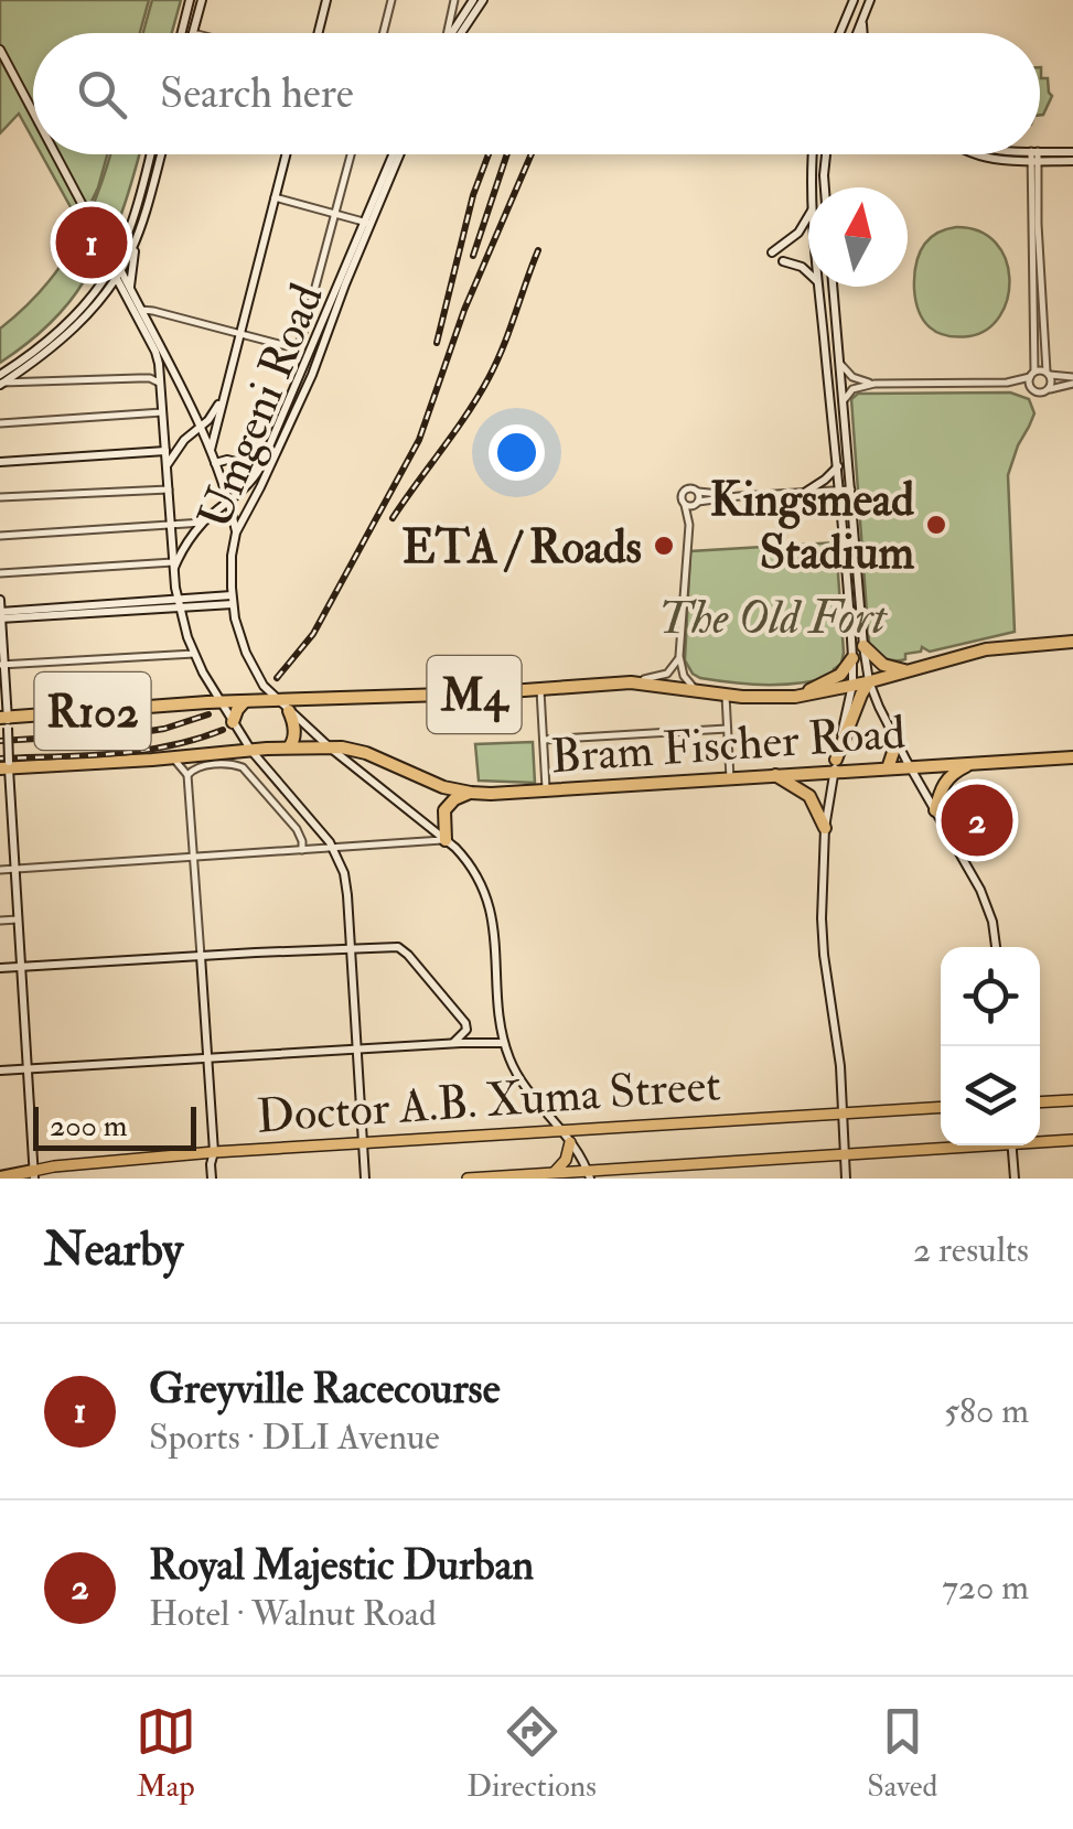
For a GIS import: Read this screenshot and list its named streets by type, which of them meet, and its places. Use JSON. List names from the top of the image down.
{
  "streets": {
    "highway": ["M4", "R102", "Bram Fischer Road"],
    "main road": ["Umgeni Road", "Doctor A.B. Xuma Street"]
  },
  "crossings": [
    ["Umgeni Road", "M4"],
    ["Umgeni Road", "R102"],
    ["Umgeni Road", "Bram Fischer Road"],
    ["M4", "R102"],
    ["R102", "Bram Fischer Road"]
  ],
  "parks": ["The Old Fort"],
  "places": ["Kingsmead Stadium", "ETA / Roads"],
  "scale_bar": "200 m",
  "north": "top",
  "page": {
    "search": "Search here",
    "pins": ["1", "2"],
    "scale": "200 m",
    "heading": ["Nearby", "2 results"],
    "list": [
      {
        "mark": "1",
        "name": "Greyville Racecourse",
        "note": "Sports · DLI Avenue",
        "value": "580 m"
      },
      {
        "mark": "2",
        "name": "Royal Majestic Durban",
        "note": "Hotel · Walnut Road",
        "value": "720 m"
      }
    ],
    "nav": ["Map", "Directions", "Saved"]
  }
}
